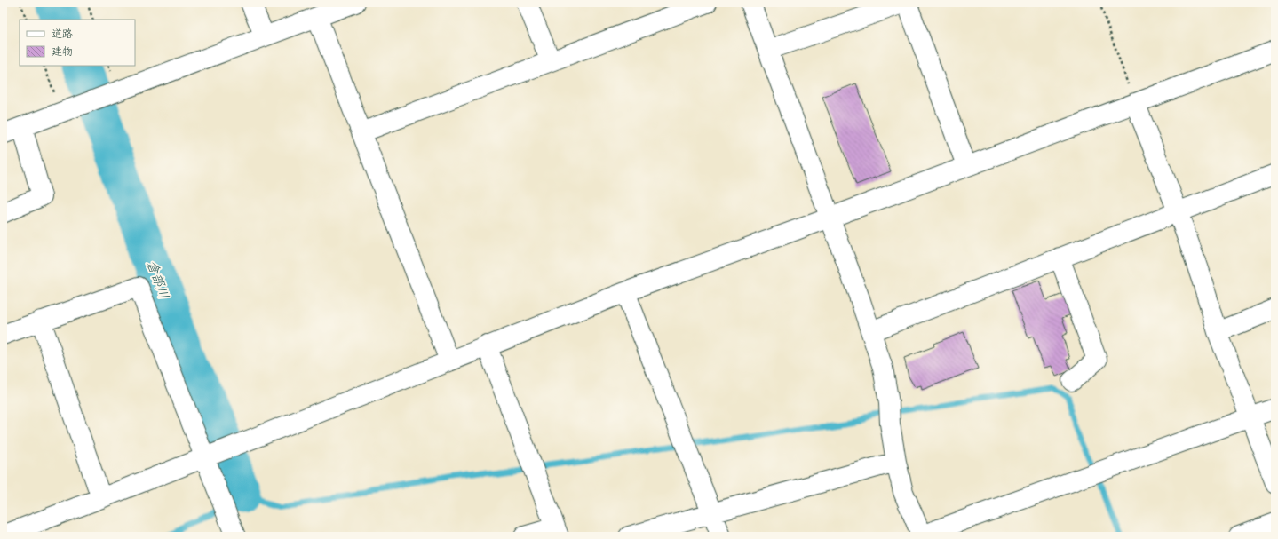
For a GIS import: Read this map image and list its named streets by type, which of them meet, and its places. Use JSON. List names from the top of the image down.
{
  "water": ["倉部川"],
  "legend": ["道路", "建物"]
}
